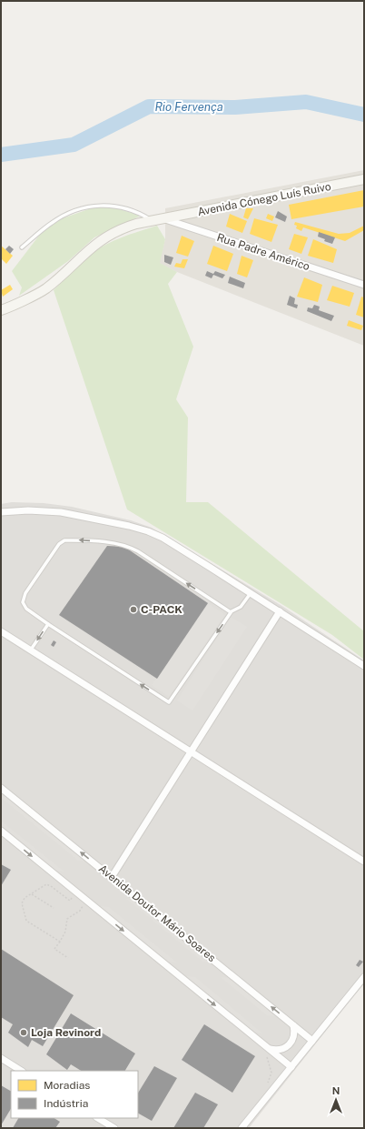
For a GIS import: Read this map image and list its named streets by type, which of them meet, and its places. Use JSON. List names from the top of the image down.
{
  "streets": {
    "street": ["Avenida Cónego Luís Ruivo", "Rua Padre Américo", "Avenida Doutor Mário Soares"]
  },
  "crossings": [
    ["Avenida Cónego Luís Ruivo", "Rua Padre Américo"]
  ],
  "water": ["Rio Fervença"],
  "places": ["C-PACK", "Loja Revinord"],
  "legend": ["Moradias", "Indústria"],
  "north": "top"
}
